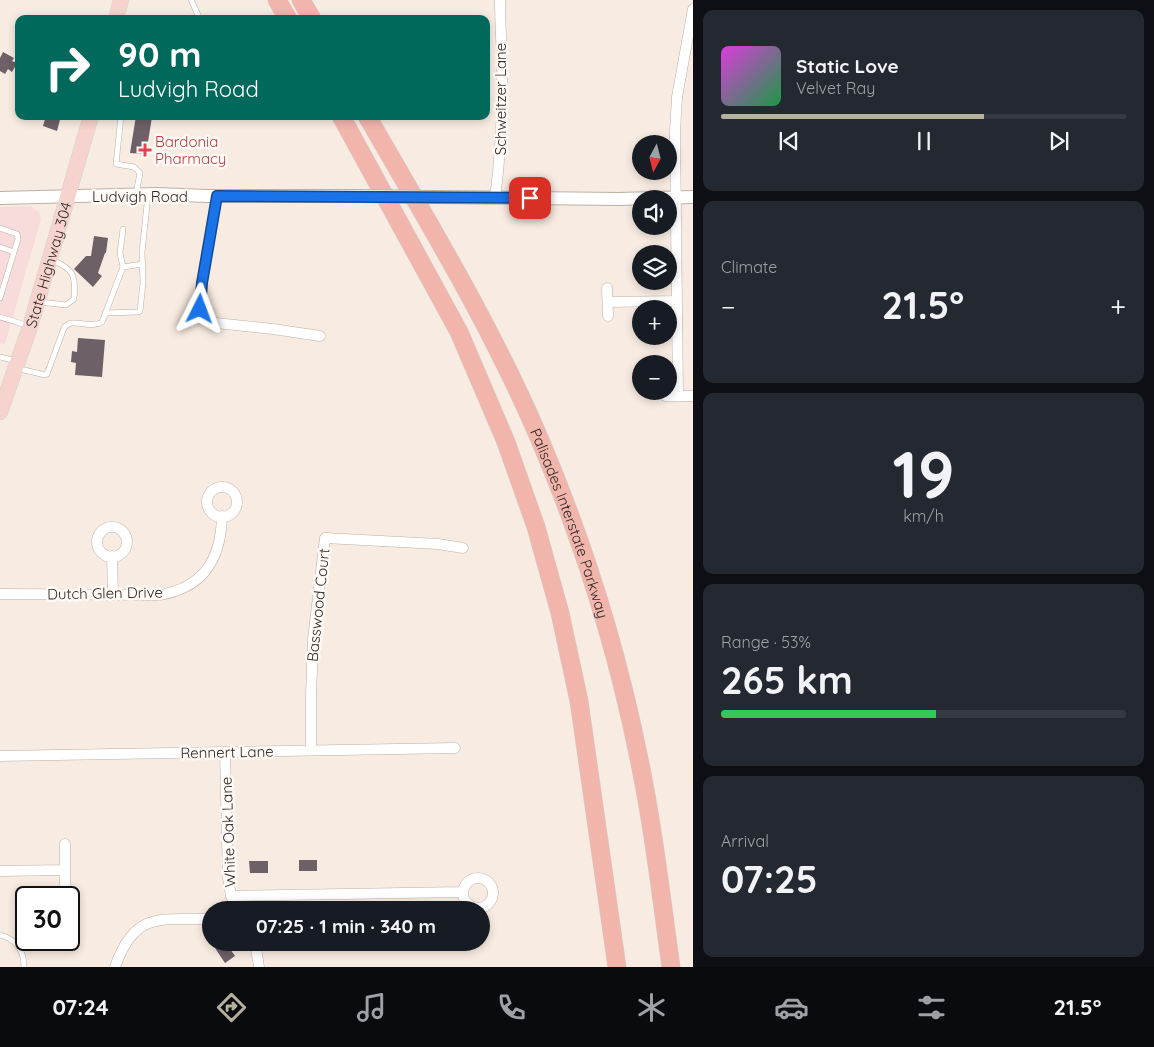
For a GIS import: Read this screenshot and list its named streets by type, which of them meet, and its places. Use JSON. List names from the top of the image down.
{
  "streets": {
    "highway": ["Palisades Interstate Parkway"],
    "main road": ["State Highway 304"],
    "street": [
      "Schweitzer Lane",
      "Ludvigh Road",
      "Dutch Glen Drive",
      "Basswood Court",
      "Rennert Lane",
      "White Oak Lane"
    ]
  },
  "crossings": [
    ["Schweitzer Lane", "Ludvigh Road"],
    ["Ludvigh Road", "State Highway 304"],
    ["Basswood Court", "Rennert Lane"],
    ["Rennert Lane", "White Oak Lane"]
  ],
  "places": {
    "health": ["Bardonia Pharmacy"]
  },
  "north": "bottom",
  "page": {
    "turn": ["90 m", "Ludvigh Road"],
    "song": ["Static Love", "Velvet Ray"],
    "map_buttons": ["+", "−"],
    "tile": [
      "Climate",
      ["19", "km/h"],
      ["Range · 53%", "265 km"],
      ["Arrival", "07:25"]
    ],
    "heat": ["−", "21.5°", "+"],
    "limit": "30",
    "trip": "07:25 · 1 min · 340 m",
    "tabs": ["07:24", "21.5°"]
  }
}
